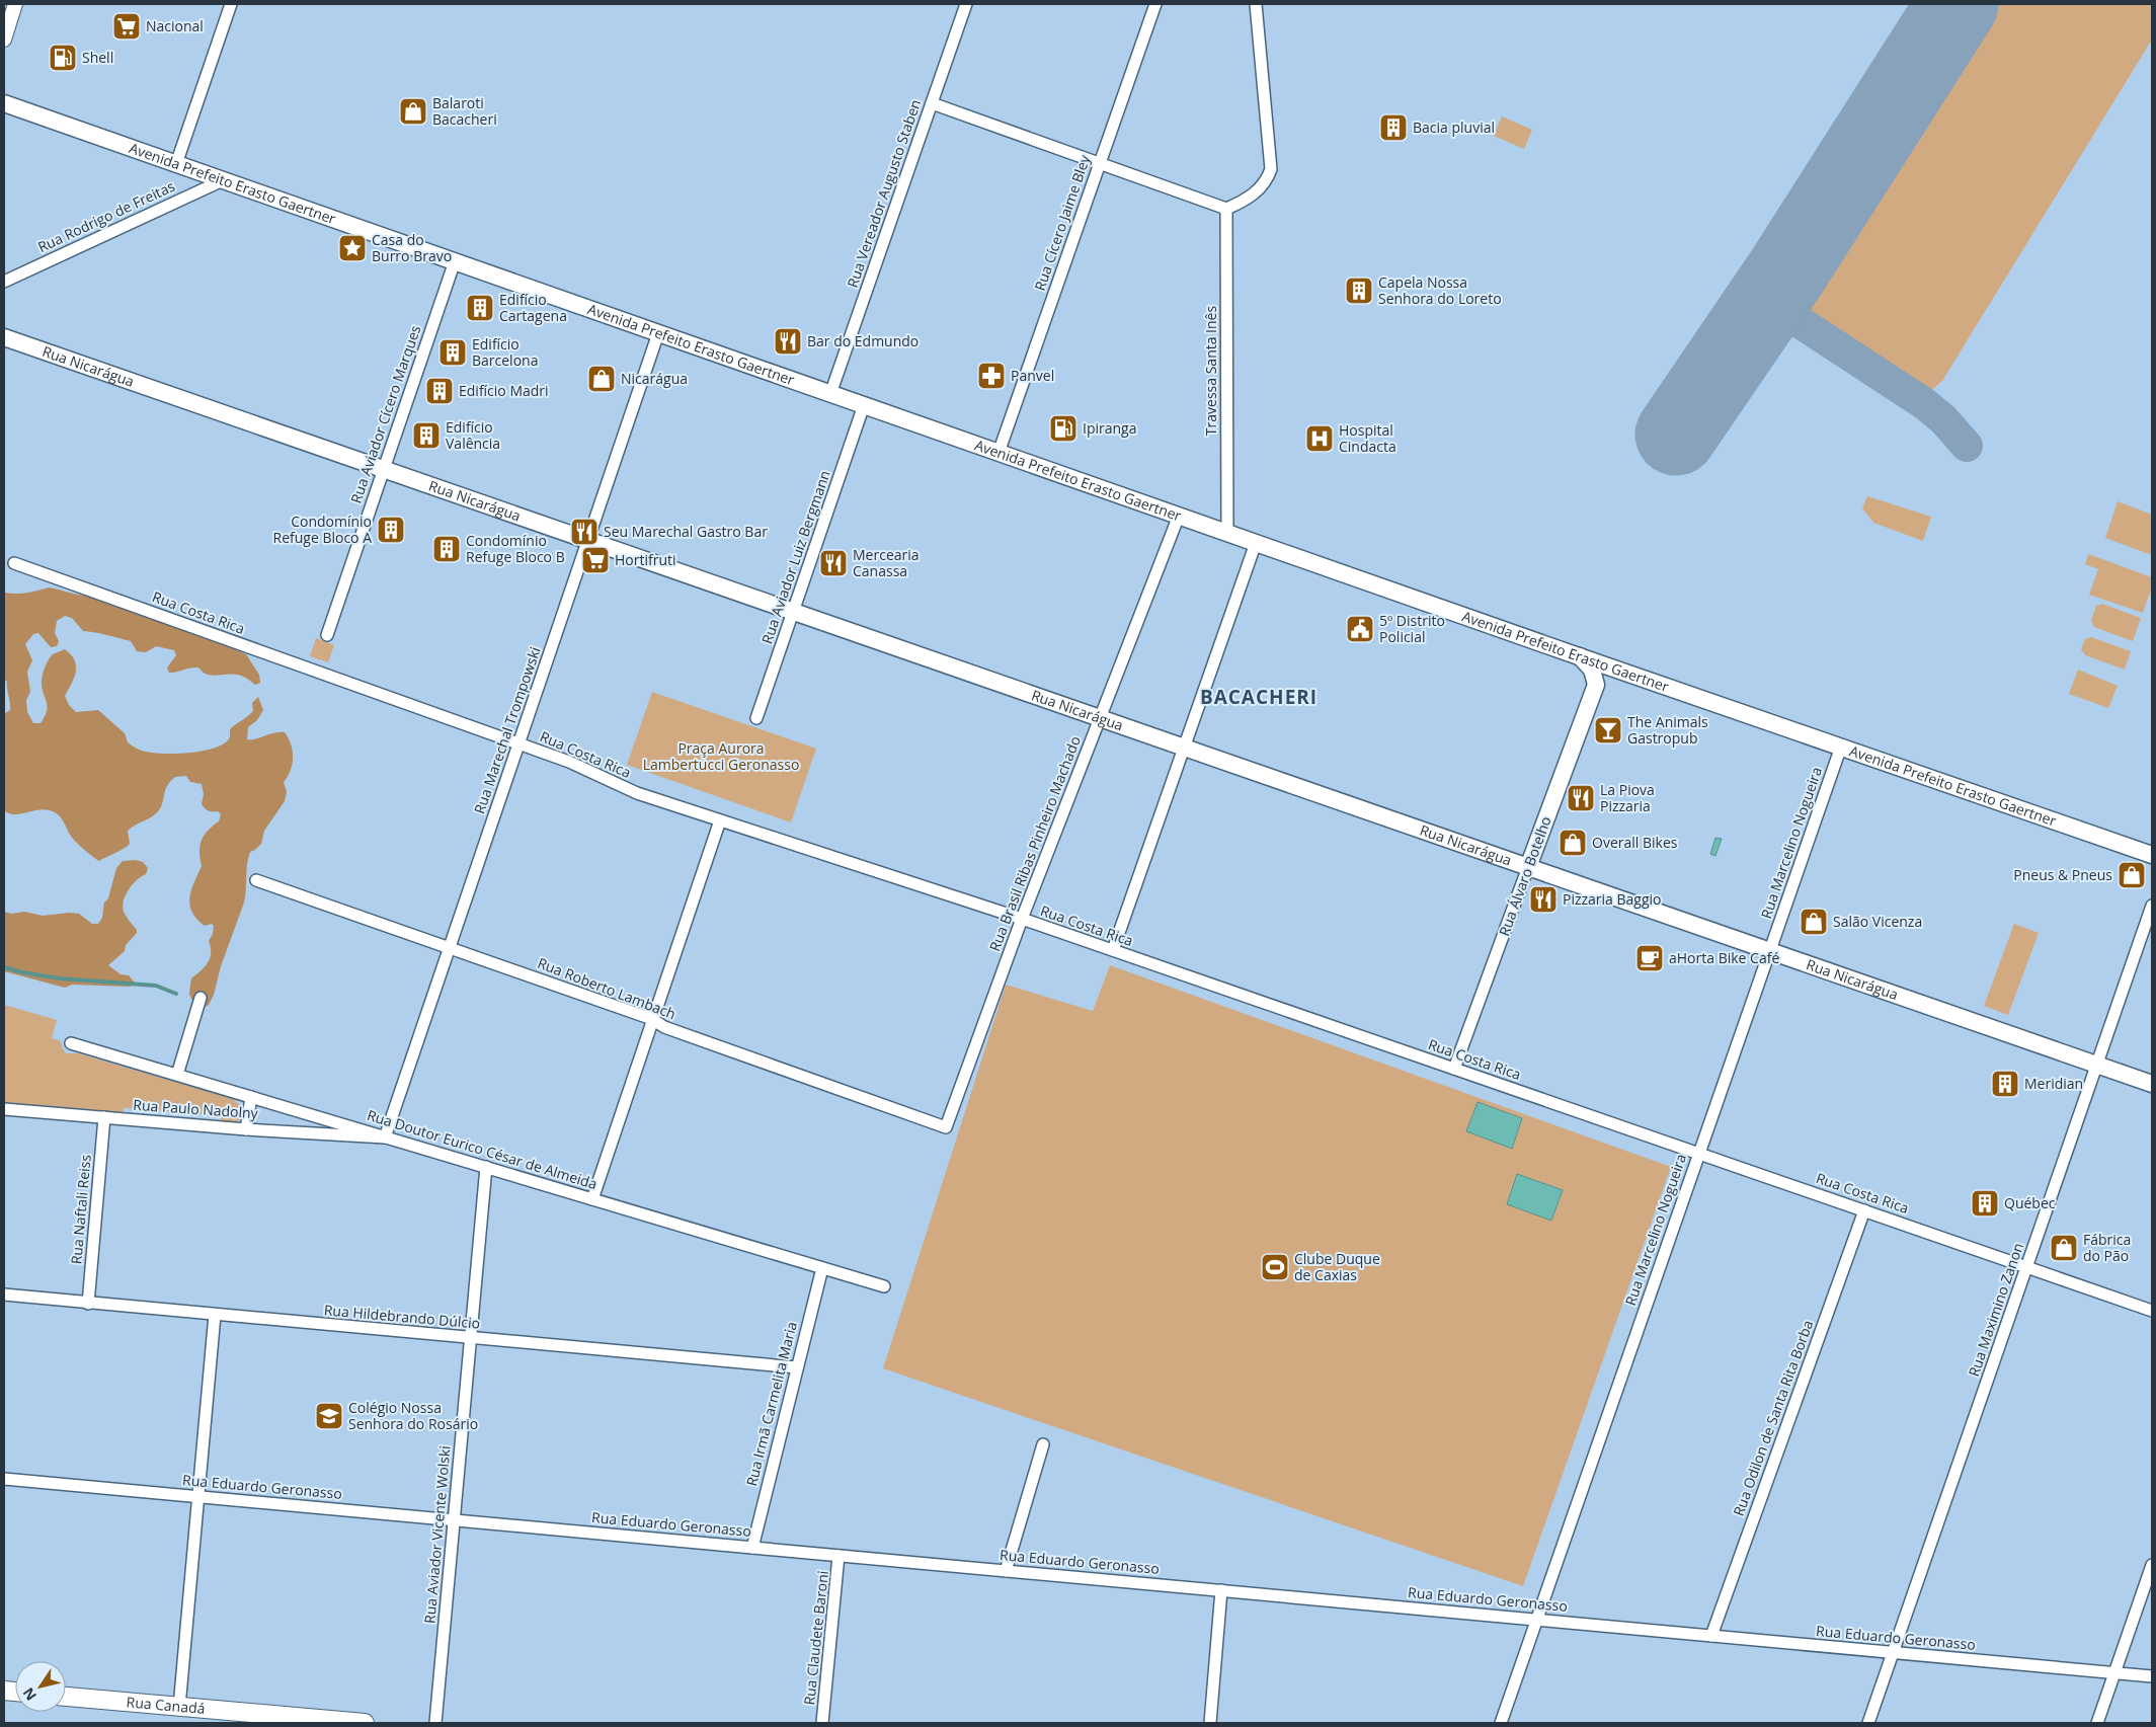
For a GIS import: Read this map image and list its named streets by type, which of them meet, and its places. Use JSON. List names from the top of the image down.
{
  "streets": {
    "main road": [
      "Avenida Prefeito Erasto Gaertner",
      "Rua Nicarágua",
      "Rua Álvaro Botelho",
      "Rua Canadá"
    ],
    "street": [
      "Rua Vereador Augusto Staben",
      "Rua Rodrigo de Freitas",
      "Rua Cícero Jaime Bley",
      "Travessa Santa Inês",
      "Rua Aviador Cícero Marques",
      "Rua Aviador Luiz Bergmann",
      "Rua Costa Rica",
      "Rua Marechal Trompowski",
      "Rua Marcelino Nogueira",
      "Rua Brasil Ribas Pinheiro Machado",
      "Rua Roberto Lambach",
      "Rua Paulo Nadolny",
      "Rua Doutor Eurico César de Almeida",
      "Rua Naftali Reiss",
      "Rua Maximino Zanon",
      "Rua Hildebrando Dúlcio",
      "Rua Irmã Carmelita Maria",
      "Rua Odilon de Santa Rita Borba",
      "Rua Eduardo Geronasso",
      "Rua Aviador Vicente Wolski",
      "Rua Claudete Baroni"
    ]
  },
  "crossings": [
    ["Avenida Prefeito Erasto Gaertner", "Rua Vereador Augusto Staben"],
    ["Avenida Prefeito Erasto Gaertner", "Rua Rodrigo de Freitas"],
    ["Avenida Prefeito Erasto Gaertner", "Rua Cícero Jaime Bley"],
    ["Avenida Prefeito Erasto Gaertner", "Travessa Santa Inês"],
    ["Avenida Prefeito Erasto Gaertner", "Rua Aviador Cícero Marques"],
    ["Avenida Prefeito Erasto Gaertner", "Rua Aviador Luiz Bergmann"],
    ["Avenida Prefeito Erasto Gaertner", "Rua Marechal Trompowski"],
    ["Avenida Prefeito Erasto Gaertner", "Rua Marcelino Nogueira"],
    ["Avenida Prefeito Erasto Gaertner", "Rua Brasil Ribas Pinheiro Machado"],
    ["Rua Nicarágua", "Rua Aviador Cícero Marques"],
    ["Rua Nicarágua", "Rua Aviador Luiz Bergmann"],
    ["Rua Nicarágua", "Rua Marechal Trompowski"],
    ["Rua Nicarágua", "Rua Marcelino Nogueira"],
    ["Rua Nicarágua", "Rua Brasil Ribas Pinheiro Machado"],
    ["Rua Nicarágua", "Rua Álvaro Botelho"],
    ["Rua Nicarágua", "Rua Maximino Zanon"],
    ["Rua Costa Rica", "Rua Marechal Trompowski"],
    ["Rua Costa Rica", "Rua Marcelino Nogueira"],
    ["Rua Costa Rica", "Rua Brasil Ribas Pinheiro Machado"],
    ["Rua Costa Rica", "Rua Álvaro Botelho"],
    ["Rua Costa Rica", "Rua Maximino Zanon"],
    ["Rua Costa Rica", "Rua Odilon de Santa Rita Borba"],
    ["Rua Marechal Trompowski", "Rua Roberto Lambach"],
    ["Rua Marechal Trompowski", "Rua Paulo Nadolny"],
    ["Rua Marechal Trompowski", "Rua Doutor Eurico César de Almeida"],
    ["Rua Marcelino Nogueira", "Rua Eduardo Geronasso"],
    ["Rua Brasil Ribas Pinheiro Machado", "Rua Roberto Lambach"],
    ["Rua Paulo Nadolny", "Rua Doutor Eurico César de Almeida"],
    ["Rua Paulo Nadolny", "Rua Naftali Reiss"],
    ["Rua Doutor Eurico César de Almeida", "Rua Irmã Carmelita Maria"],
    ["Rua Doutor Eurico César de Almeida", "Rua Aviador Vicente Wolski"],
    ["Rua Naftali Reiss", "Rua Hildebrando Dúlcio"],
    ["Rua Maximino Zanon", "Rua Eduardo Geronasso"],
    ["Rua Hildebrando Dúlcio", "Rua Irmã Carmelita Maria"],
    ["Rua Hildebrando Dúlcio", "Rua Aviador Vicente Wolski"],
    ["Rua Irmã Carmelita Maria", "Rua Eduardo Geronasso"],
    ["Rua Odilon de Santa Rita Borba", "Rua Eduardo Geronasso"],
    ["Rua Eduardo Geronasso", "Rua Aviador Vicente Wolski"],
    ["Rua Eduardo Geronasso", "Rua Claudete Baroni"]
  ],
  "districts": ["BACACHERI"],
  "parks": ["Praça Aurora Lambertucci Geronasso"],
  "places": {
    "supermarket": ["Nacional", "Hortifruti"],
    "fuel station": ["Shell", "Ipiranga"],
    "shop": [
      "Balaroti Bacacheri",
      "Nicarágua",
      "Overall Bikes",
      "Pneus & Pneus",
      "Salão Vicenza",
      "Fábrica do Pão"
    ],
    "building": [
      "Bacia pluvial",
      "Capela Nossa Senhora do Loreto",
      "Edifício Cartagena",
      "Edifício Barcelona",
      "Edifício Madri",
      "Edifício Valência",
      "Condomínio Refuge Bloco A",
      "Condomínio Refuge Bloco B",
      "Meridian",
      "Québec"
    ],
    "place": ["Casa do Burro Bravo"],
    "restaurant": [
      "Bar do Edmundo",
      "Seu Marechal Gastro Bar",
      "Mercearia Canassa",
      "La Piova Pizzaria",
      "Pizzaria Baggio"
    ],
    "pharmacy": ["Panvel"],
    "hospital": ["Hospital Cindacta"],
    "public building": ["5º Distrito Policial"],
    "bar": ["The Animals Gastropub"],
    "cafe": ["aHorta Bike Café"],
    "sports": ["Clube Duque de Caxias"],
    "school or university": ["Colégio Nossa Senhora do Rosário"]
  },
  "north": "bottom left"
}
